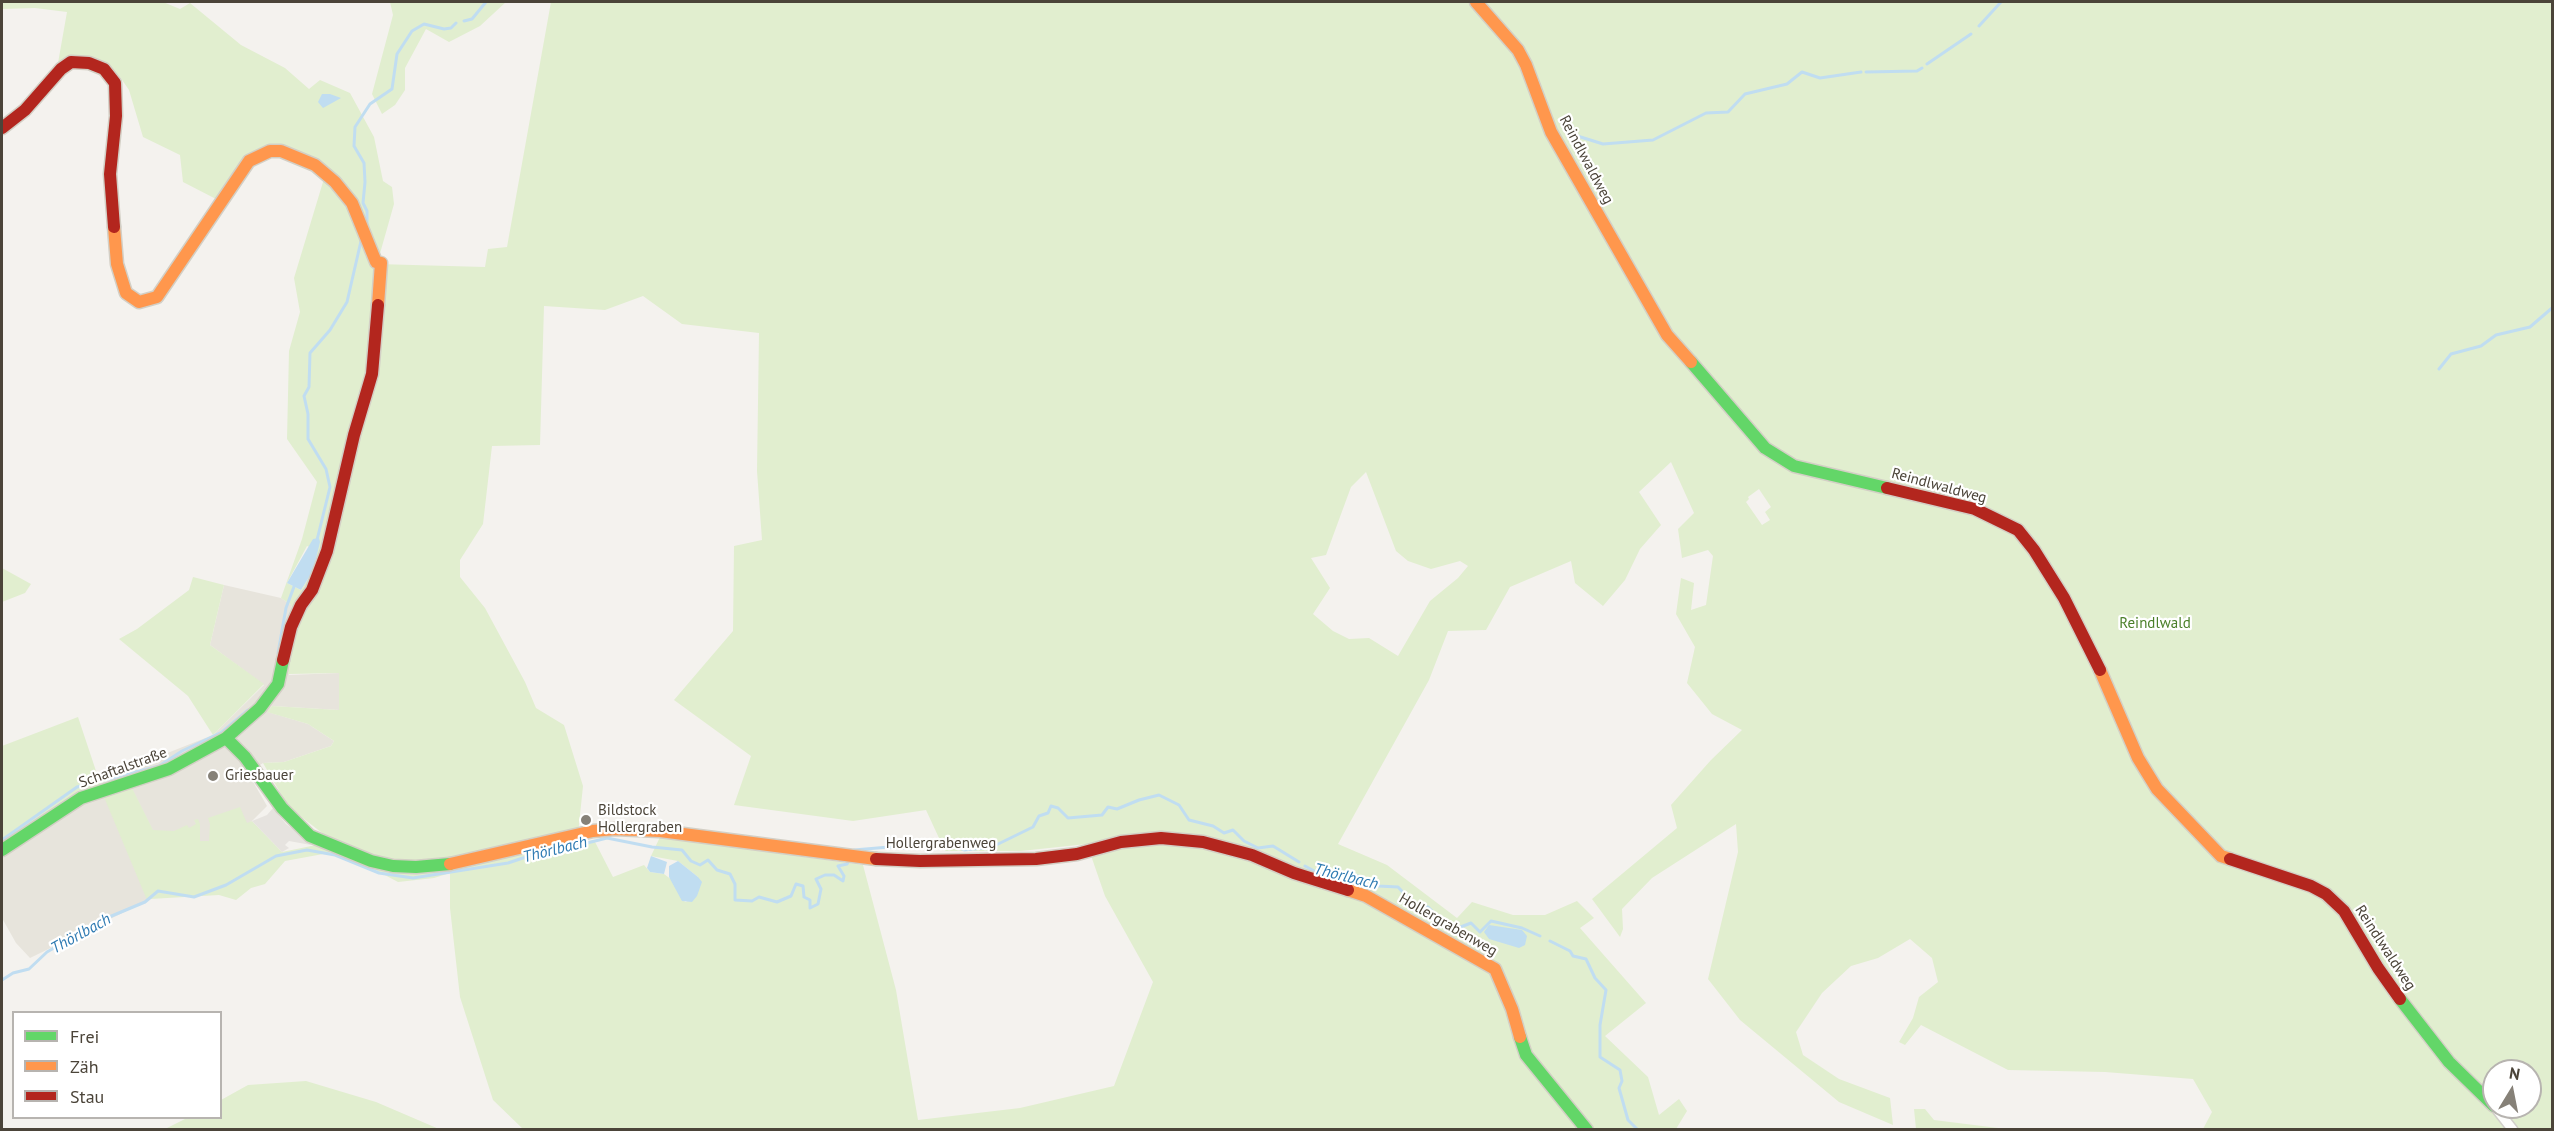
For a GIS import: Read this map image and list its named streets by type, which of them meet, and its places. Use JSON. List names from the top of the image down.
{
  "streets": {
    "street": ["Reindlwaldweg", "Schaftalstraße", "Hollergrabenweg"]
  },
  "crossings": [
    ["Schaftalstraße", "Hollergrabenweg"]
  ],
  "water": ["Thörlbach"],
  "parks": ["Reindlwald"],
  "places": ["Griesbauer", "Bildstock Hollergraben"],
  "legend": ["Frei", "Zäh", "Stau"],
  "north": "top"
}
